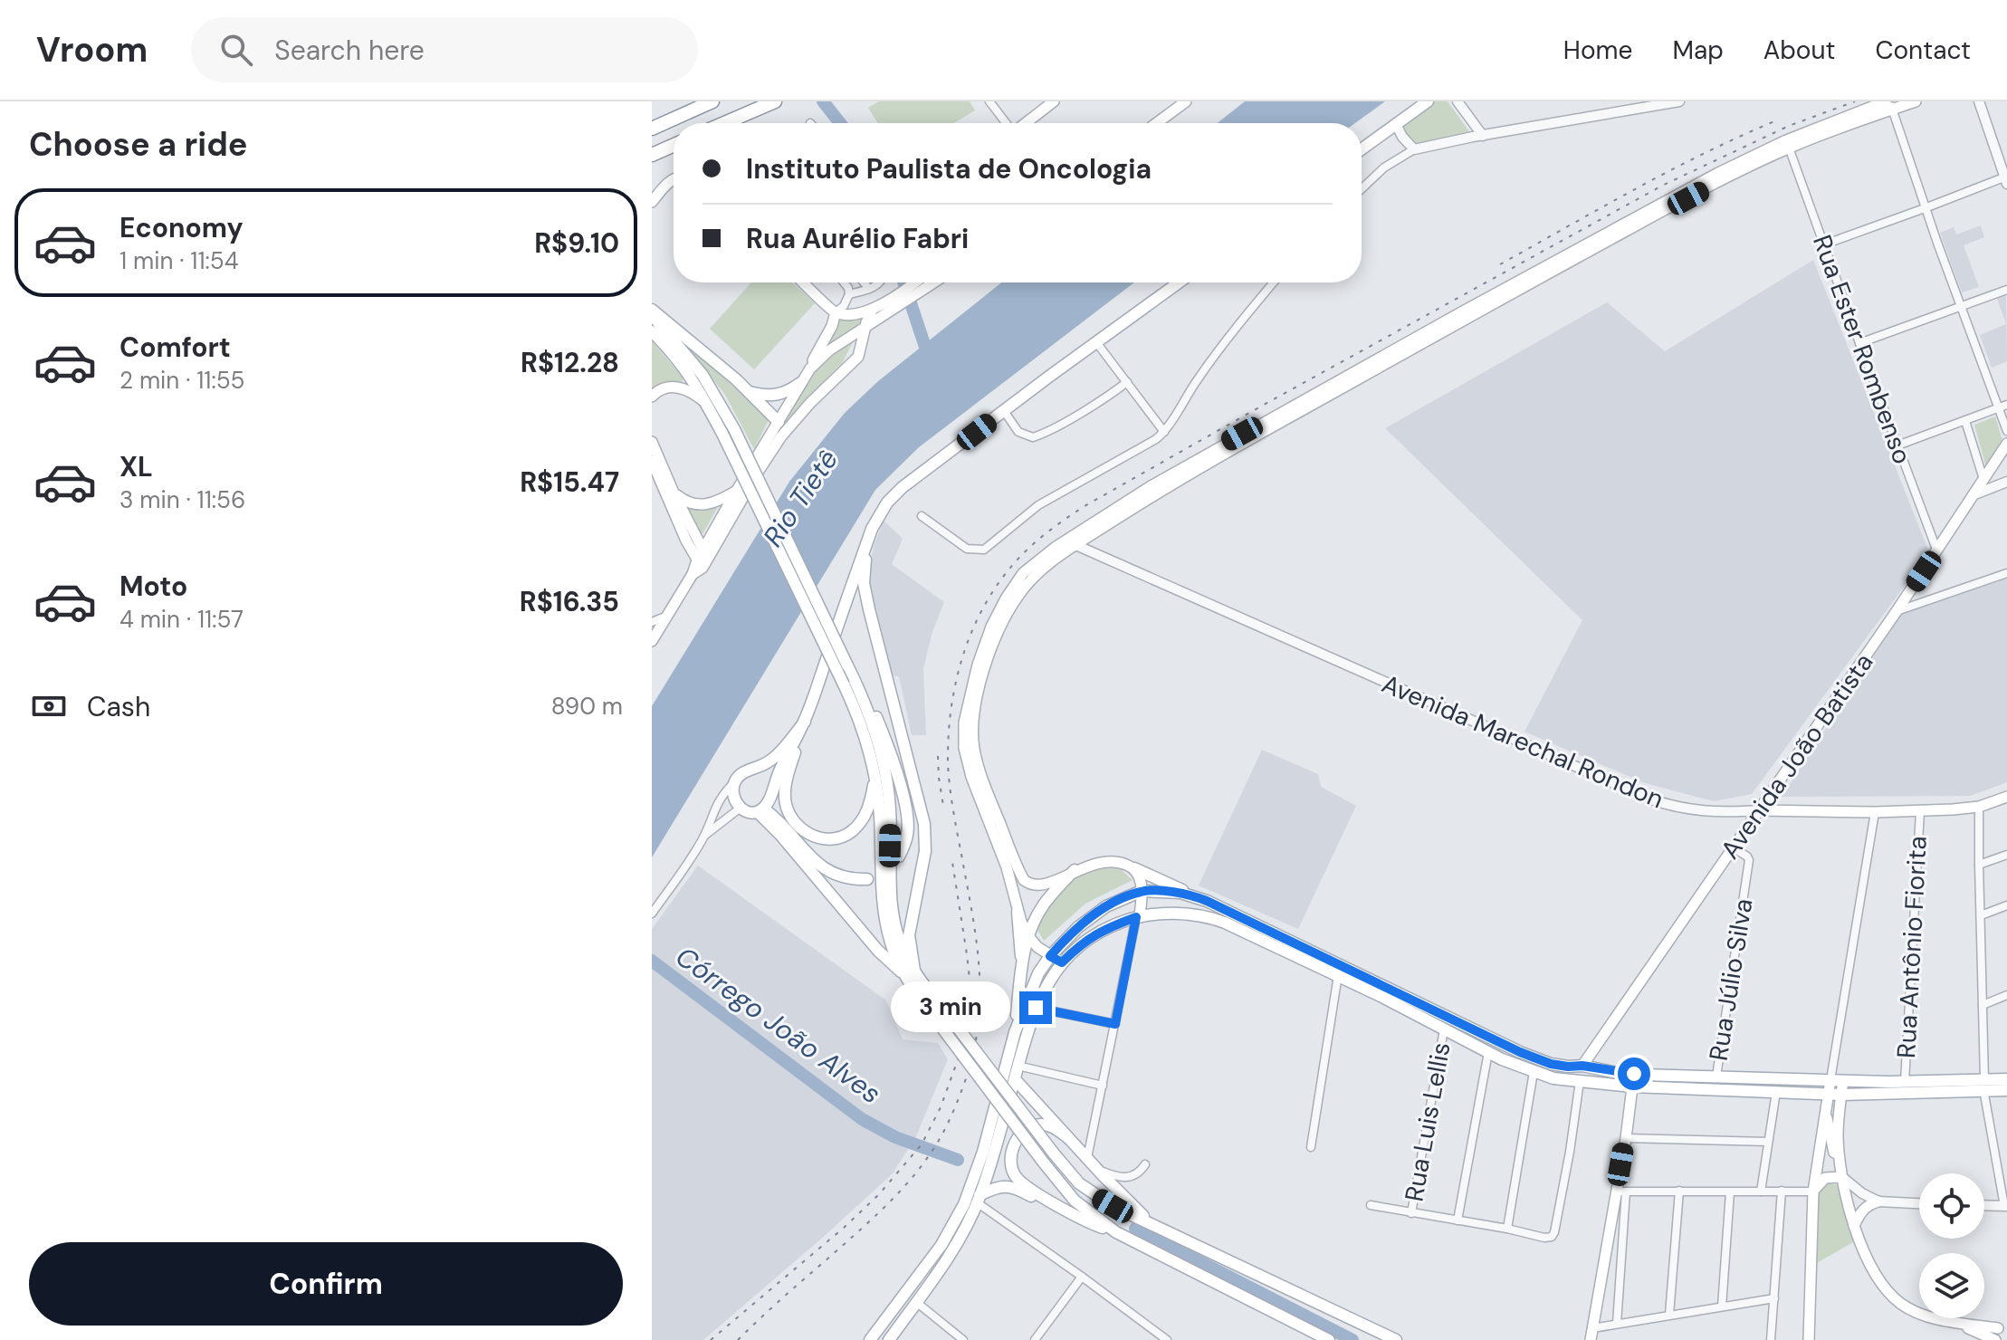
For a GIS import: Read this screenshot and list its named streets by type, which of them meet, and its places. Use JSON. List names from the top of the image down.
{
  "streets": {
    "main road": ["Avenida Marechal Rondon", "Avenida João Batista"],
    "street": [
      "Rua Ester Rombenso",
      "Rua Antônio Fiorita",
      "Rua Júlio Silva",
      "Rua Luis Lellis"
    ]
  },
  "crossings": [
    ["Rua Ester Rombenso", "Avenida João Batista"],
    ["Avenida Marechal Rondon", "Avenida João Batista"],
    ["Avenida Marechal Rondon", "Rua Antônio Fiorita"],
    ["Avenida João Batista", "Rua Júlio Silva"]
  ],
  "water": ["Rio Tietê", "Córrego João Alves"],
  "page": {
    "header": "Vroom",
    "search": "Search here",
    "nav": [
      "Home",
      "Map",
      "About",
      "Contact"
    ],
    "heading": "Choose a ride",
    "banner": ["Instituto Paulista de Oncologia", "Rua Aurélio Fabri"],
    "list": [
      {
        "name": "Economy",
        "note": "1 min · 11:54",
        "value": "R$9.10"
      },
      {
        "name": "Comfort",
        "note": "2 min · 11:55",
        "value": "R$12.28"
      },
      {
        "name": "XL",
        "note": "3 min · 11:56",
        "value": "R$15.47"
      },
      {
        "name": "Moto",
        "note": "4 min · 11:57",
        "value": "R$16.35"
      }
    ],
    "pay": ["Cash", "890 m"],
    "bubble": "3 min",
    "buttons": "Confirm"
  }
}
